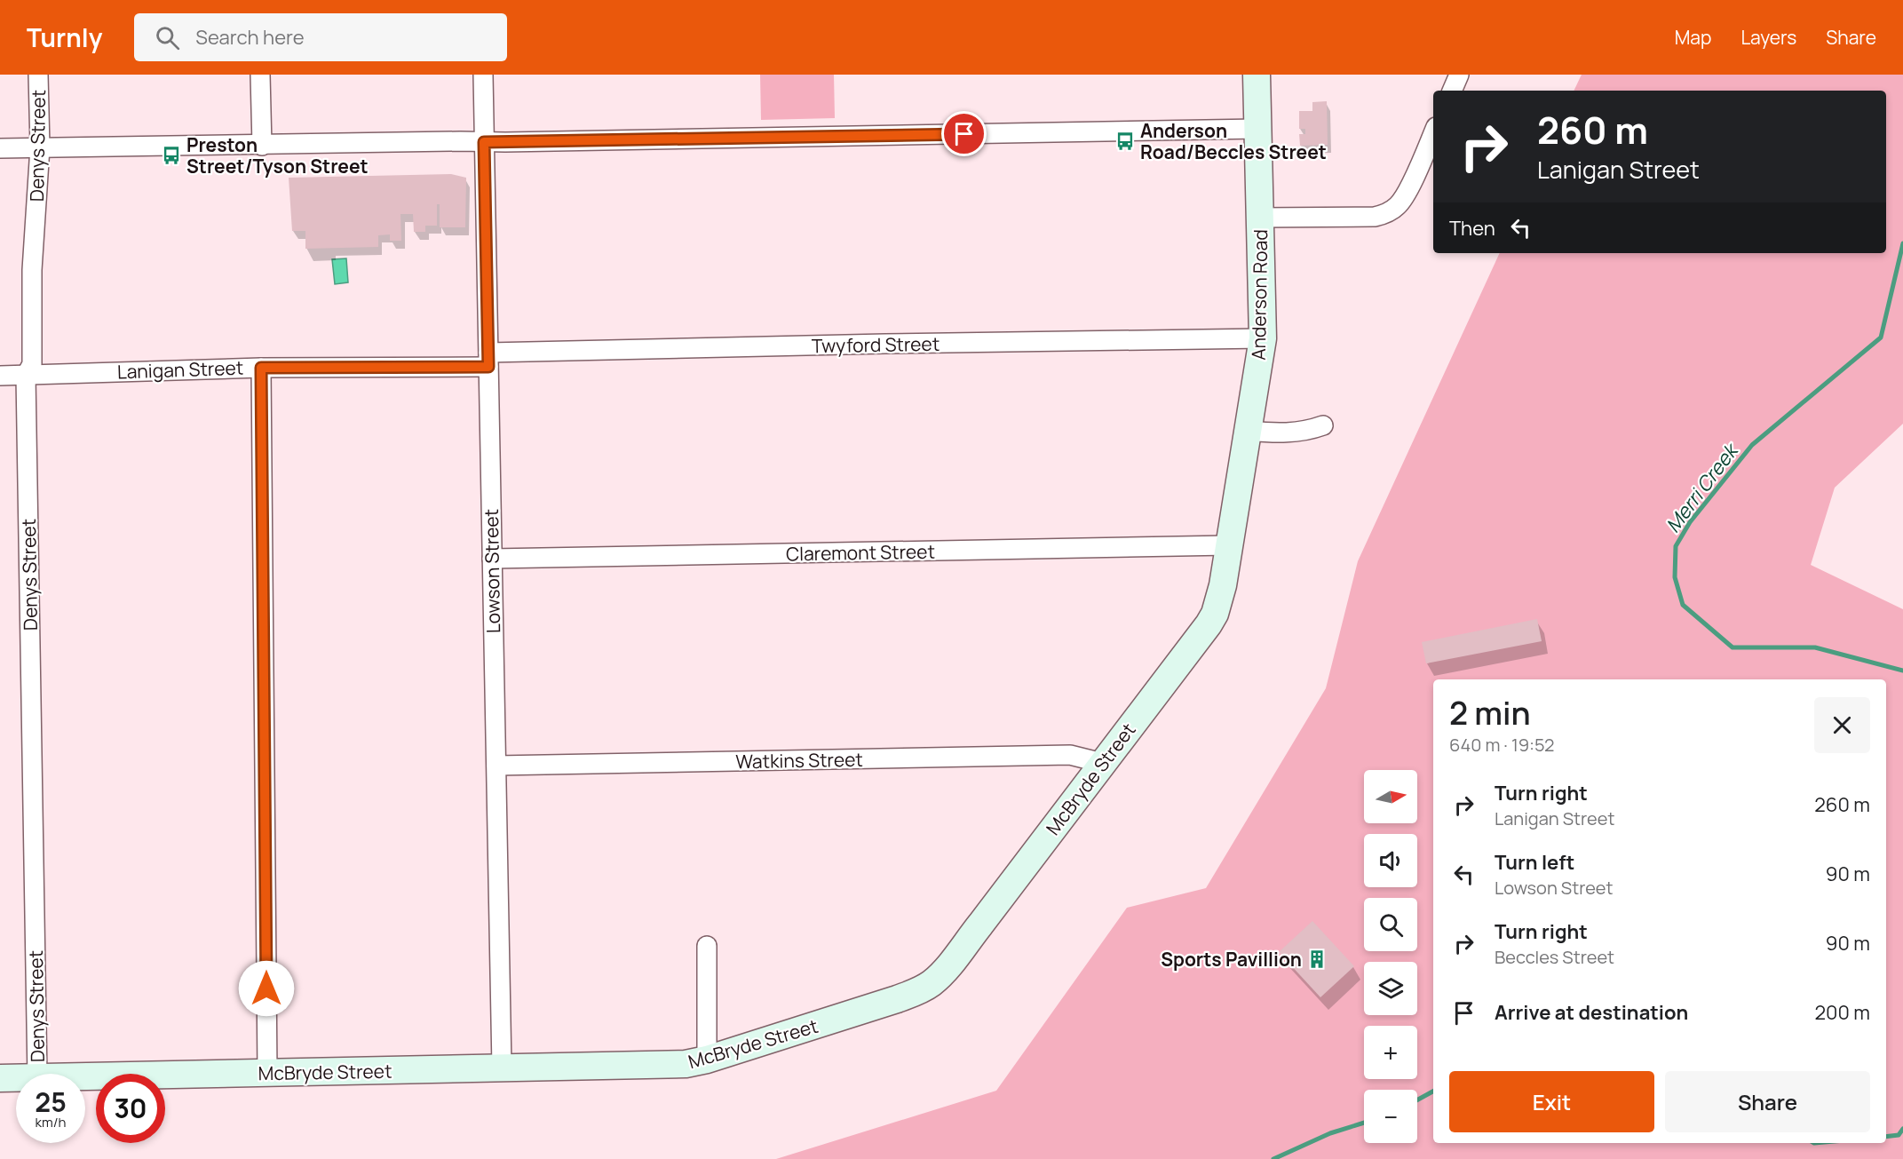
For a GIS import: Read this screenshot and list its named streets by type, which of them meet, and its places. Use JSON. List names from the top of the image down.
{
  "streets": {
    "street": [
      "Denys Street",
      "Anderson Road",
      "Twyford Street",
      "Lanigan Street",
      "Claremont Street",
      "Lowson Street",
      "Watkins Street",
      "McBryde Street"
    ]
  },
  "crossings": [
    ["Denys Street", "Lanigan Street"],
    ["Anderson Road", "Twyford Street"],
    ["Anderson Road", "Claremont Street"],
    ["Anderson Road", "McBryde Street"],
    ["Twyford Street", "Lanigan Street"],
    ["Twyford Street", "Lowson Street"],
    ["Lanigan Street", "Lowson Street"],
    ["Claremont Street", "Lowson Street"],
    ["Claremont Street", "McBryde Street"],
    ["Lowson Street", "Watkins Street"],
    ["Lowson Street", "McBryde Street"],
    ["Watkins Street", "McBryde Street"]
  ],
  "water": ["Merri Creek"],
  "places": {
    "bus stop": ["Anderson Road/Beccles Street", "Preston Street/Tyson Street"],
    "building": ["Sports Pavillion"]
  },
  "north": "right",
  "page": {
    "header": "Turnly",
    "search": "Search here",
    "nav": ["Map", "Layers", "Share"],
    "turn": ["260 m", "Lanigan Street"],
    "then": "Then",
    "heading": ["2 min", "640 m · 19:52"],
    "map_buttons": ["+", "−"],
    "list": [
      {
        "name": "Turn right",
        "note": "Lanigan Street",
        "value": "260 m"
      },
      {
        "name": "Turn left",
        "note": "Lowson Street",
        "value": "90 m"
      },
      {
        "name": "Turn right",
        "note": "Beccles Street",
        "value": "90 m"
      },
      {
        "name": "Arrive at destination",
        "value": "200 m"
      }
    ],
    "buttons": ["Exit", "Share"],
    "speed": "25 km/h",
    "limit": "30"
  }
}
